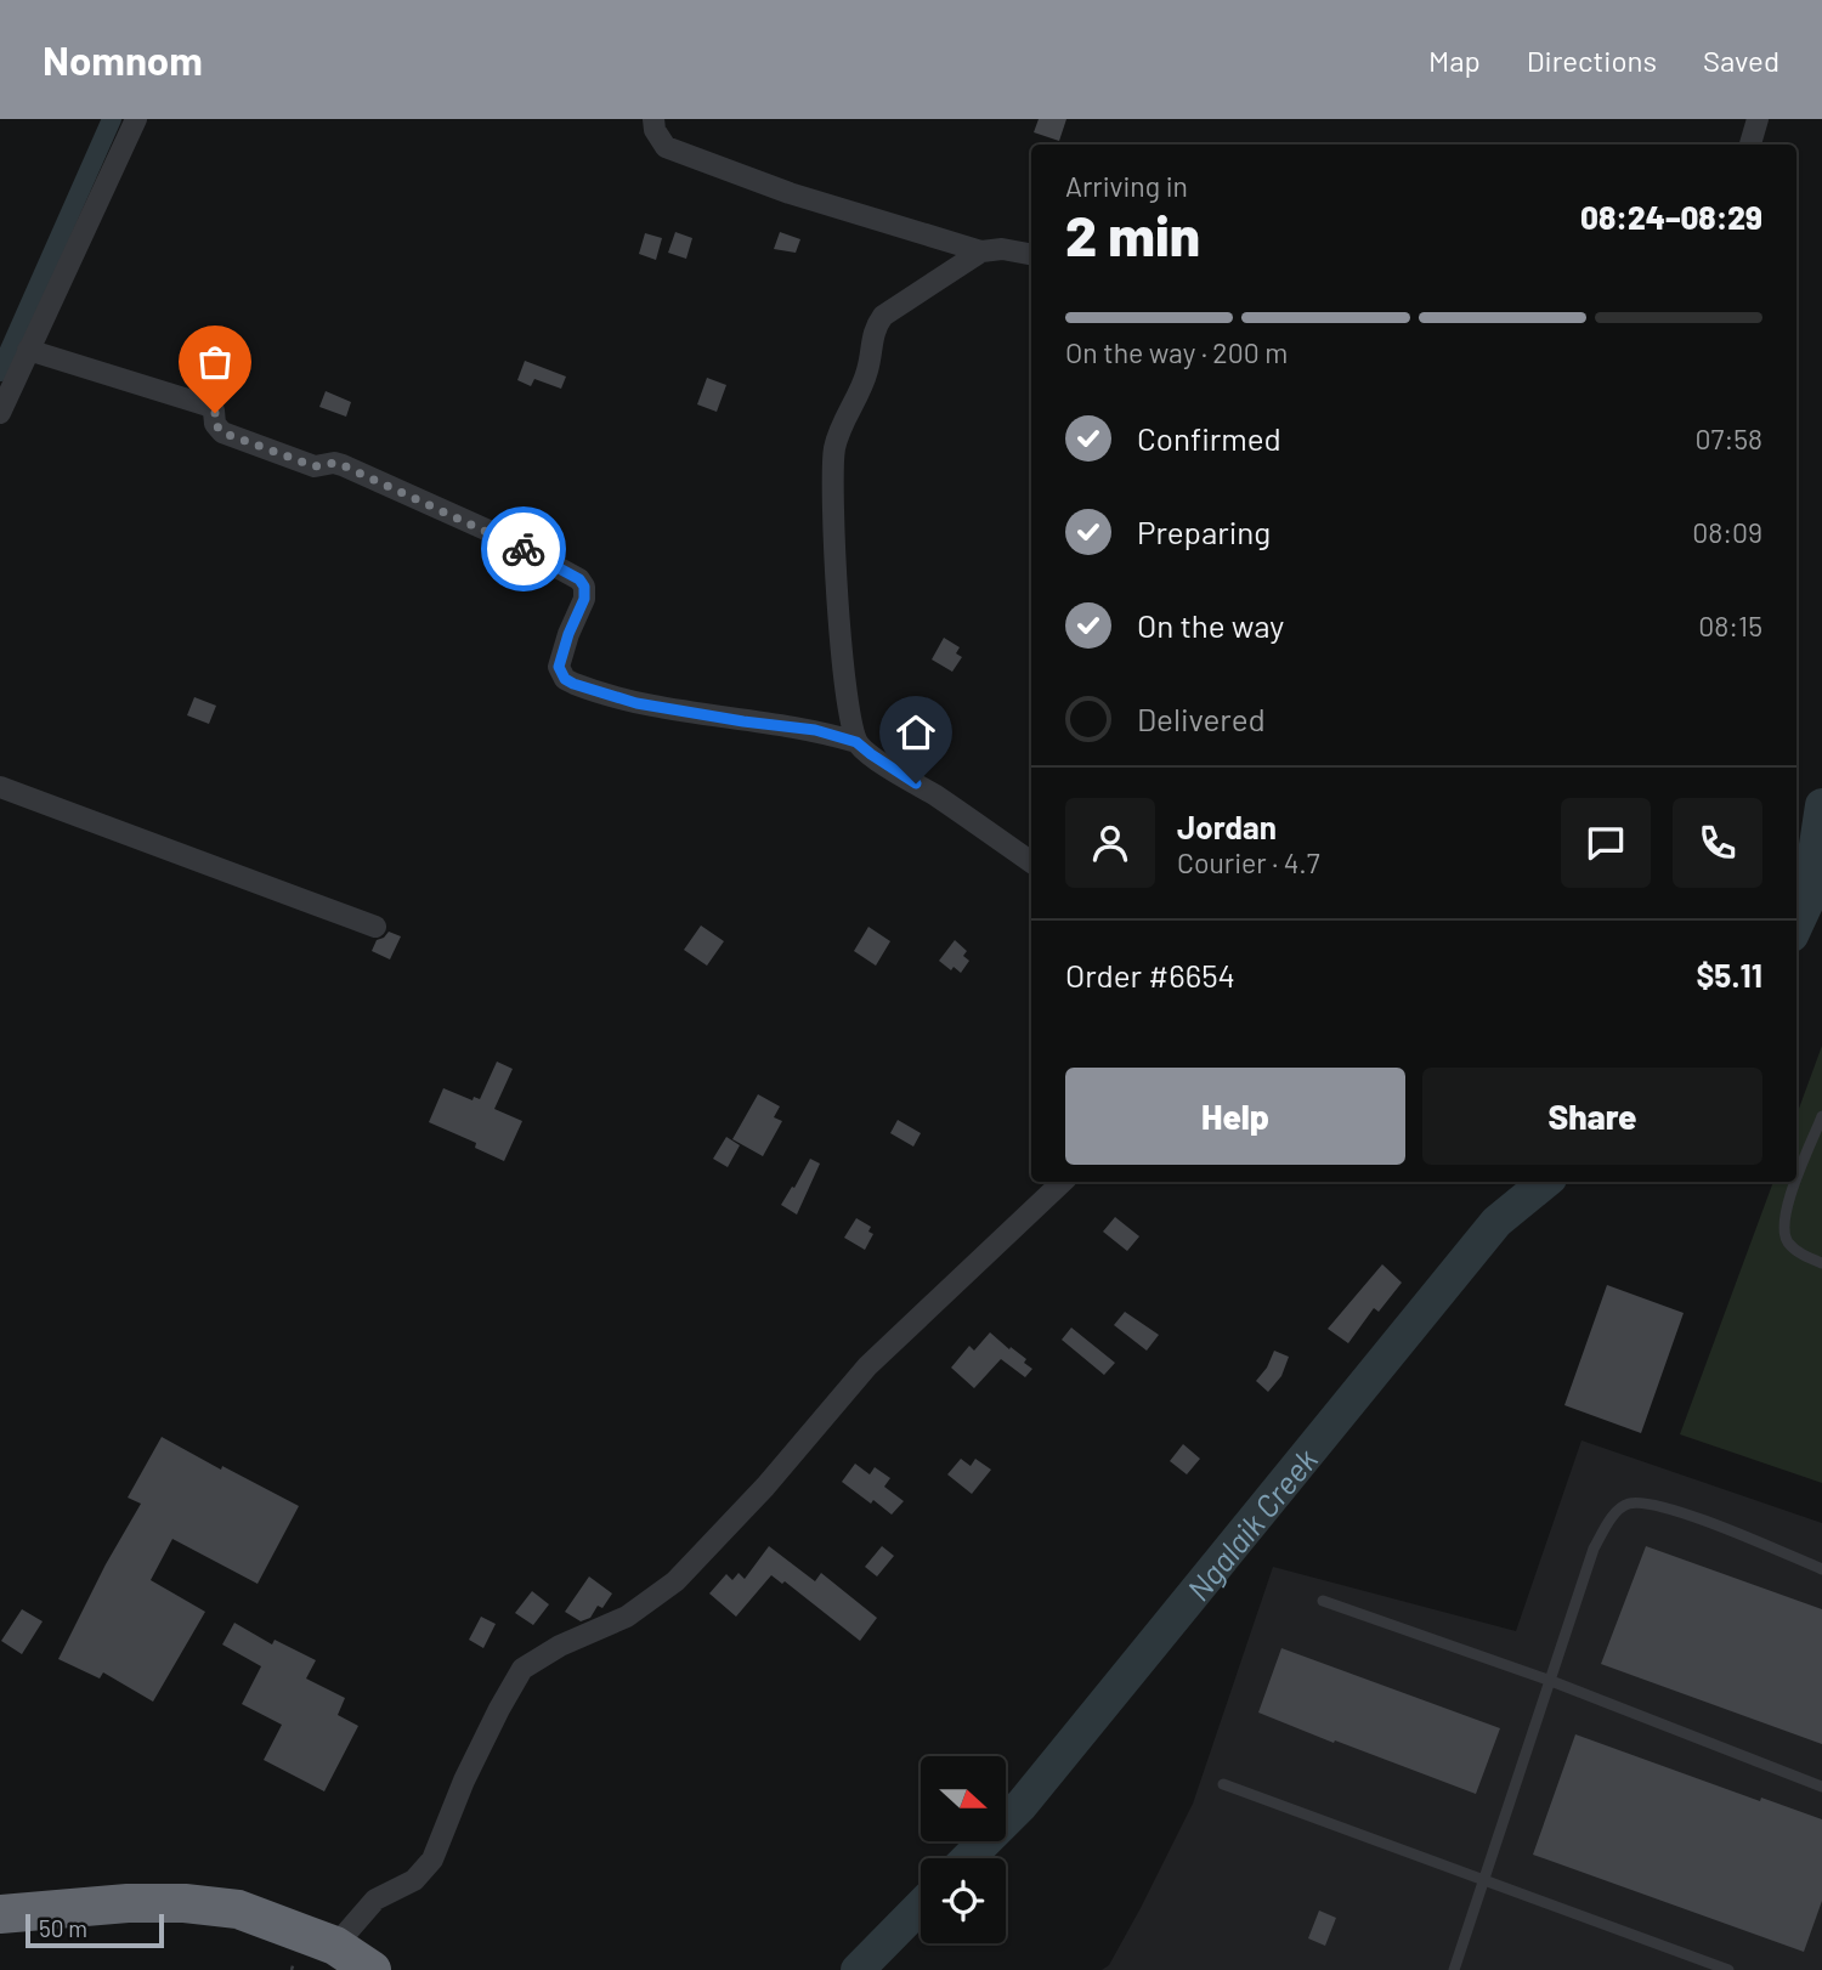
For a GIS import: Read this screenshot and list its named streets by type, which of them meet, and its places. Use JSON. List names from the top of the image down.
{
  "water": ["Ngalaik Creek"],
  "scale_bar": "50 m",
  "north": "right",
  "page": {
    "header": "Nomnom",
    "nav": ["Map", "Directions", "Saved"],
    "heading": ["2 min", "Arriving in", "08:24–08:29"],
    "panel": [
      "Jordan",
      "Courier · 4.7",
      "Order #6654",
      "$5.11"
    ],
    "bar": "On the way · 200 m",
    "list": [
      ["Confirmed", "07:58"],
      ["Preparing", "08:09"],
      ["On the way", "08:15"],
      "Delivered"
    ],
    "buttons": ["Help", "Share"],
    "scale": "50 m"
  }
}
